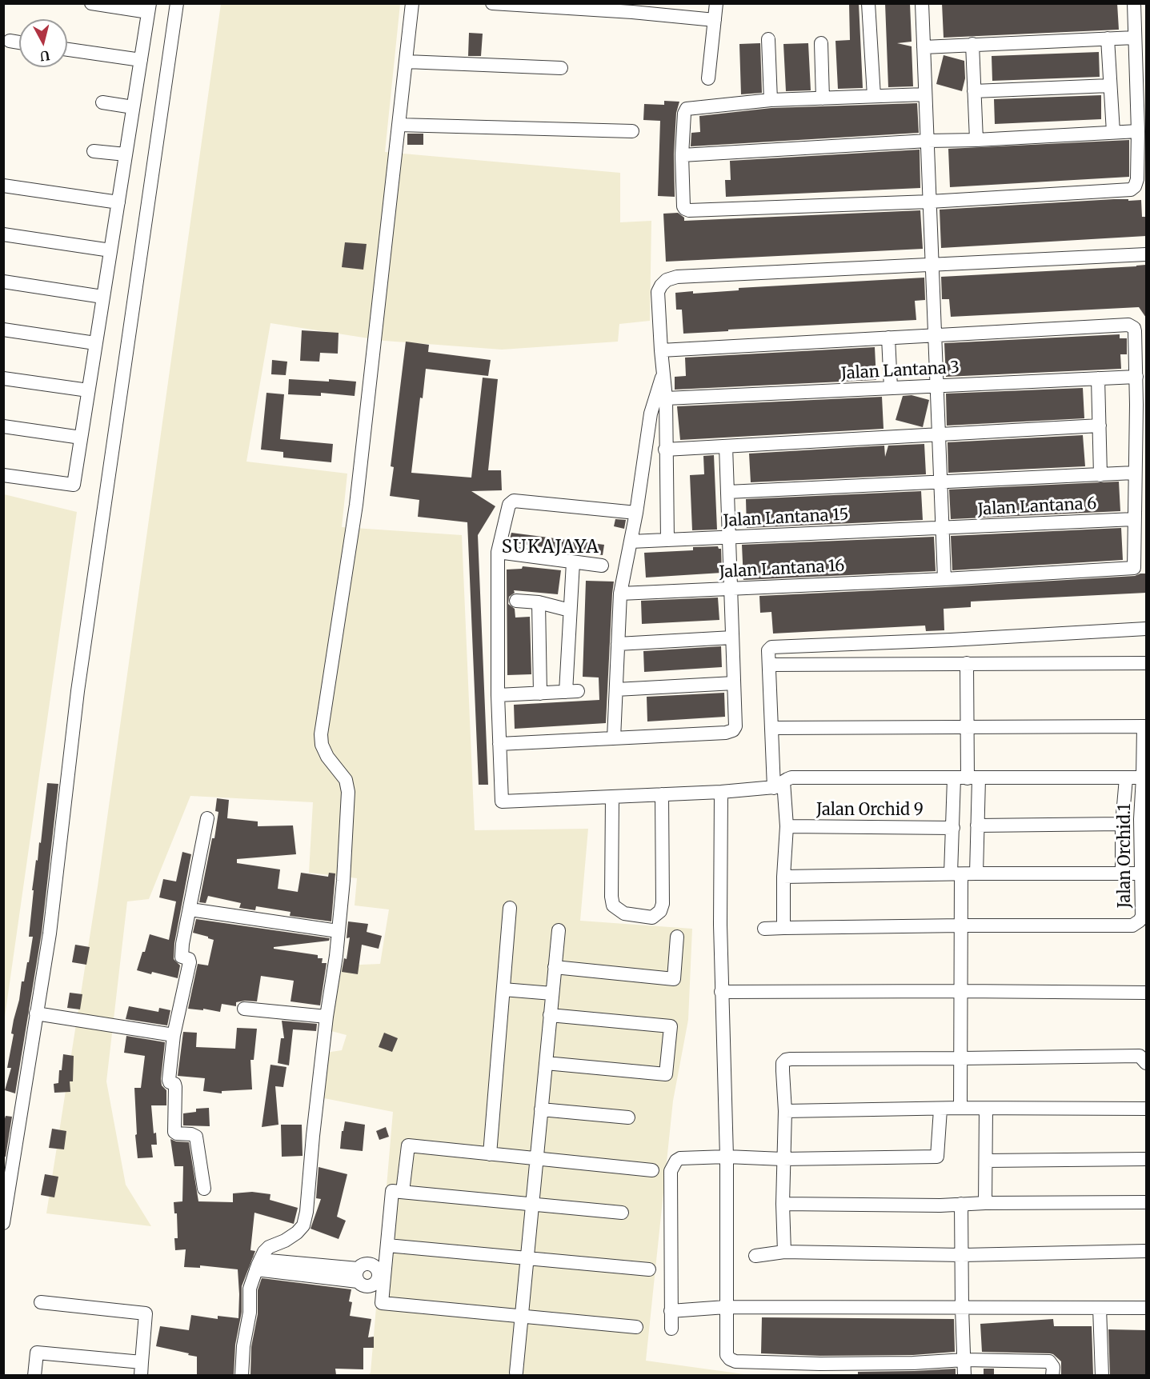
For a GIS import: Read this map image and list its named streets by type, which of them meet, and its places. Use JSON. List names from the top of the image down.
{
  "streets": {
    "street": [
      "Jalan Lantana 3",
      "Jalan Lantana 6",
      "Jalan Lantana 15",
      "Jalan Lantana 16",
      "Jalan Orchid 9",
      "Jalan Orchid.1"
    ]
  },
  "crossings": [
    ["Jalan Lantana 6", "Jalan Lantana 15"]
  ],
  "districts": ["SUKAJAYA"],
  "north": "bottom"
}
